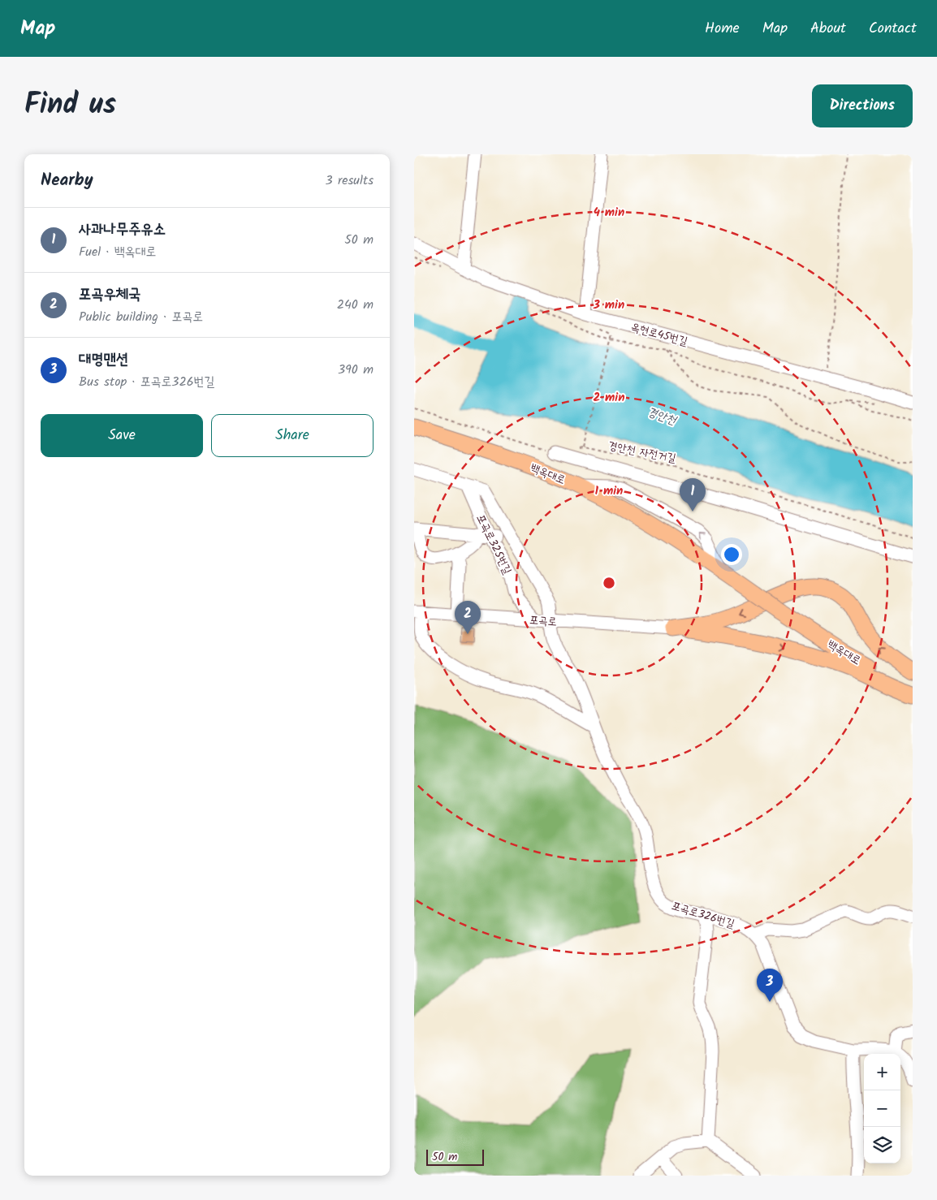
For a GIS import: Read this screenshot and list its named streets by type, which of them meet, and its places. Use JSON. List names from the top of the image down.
{
  "streets": {
    "main road": ["백옥대로"],
    "street": [
      "옥현로45번길",
      "포곡로325번길",
      "포곡로",
      "포곡로326번길"
    ],
    "path": ["경안천 자전거길"]
  },
  "crossings": [
    ["포곡로325번길", "포곡로"],
    ["포곡로325번길", "포곡로326번길"],
    ["포곡로", "포곡로326번길"]
  ],
  "water": ["경안천"],
  "scale_bar": "50 m",
  "page": {
    "header": "Map",
    "nav": [
      "Home",
      "Map",
      "About",
      "Contact"
    ],
    "title": "Find us",
    "buttons": [
      "Directions",
      ["Save", "Share"]
    ],
    "heading": ["Nearby", "3 results"],
    "list": [
      {
        "mark": "1",
        "name": "사과나무주유소",
        "note": "Fuel · 백옥대로",
        "value": "50 m"
      },
      {
        "mark": "2",
        "name": "포곡우체국",
        "note": "Public building · 포곡로",
        "value": "240 m"
      },
      {
        "mark": "3",
        "name": "대명맨션",
        "note": "Bus stop · 포곡로326번길",
        "value": "390 m"
      }
    ],
    "pins": ["1", "2", "3"],
    "map_buttons": ["+", "−"],
    "scale": "50 m"
  },
  "rings": [
    "4 min",
    "3 min",
    "2 min",
    "1 min"
  ]
}
